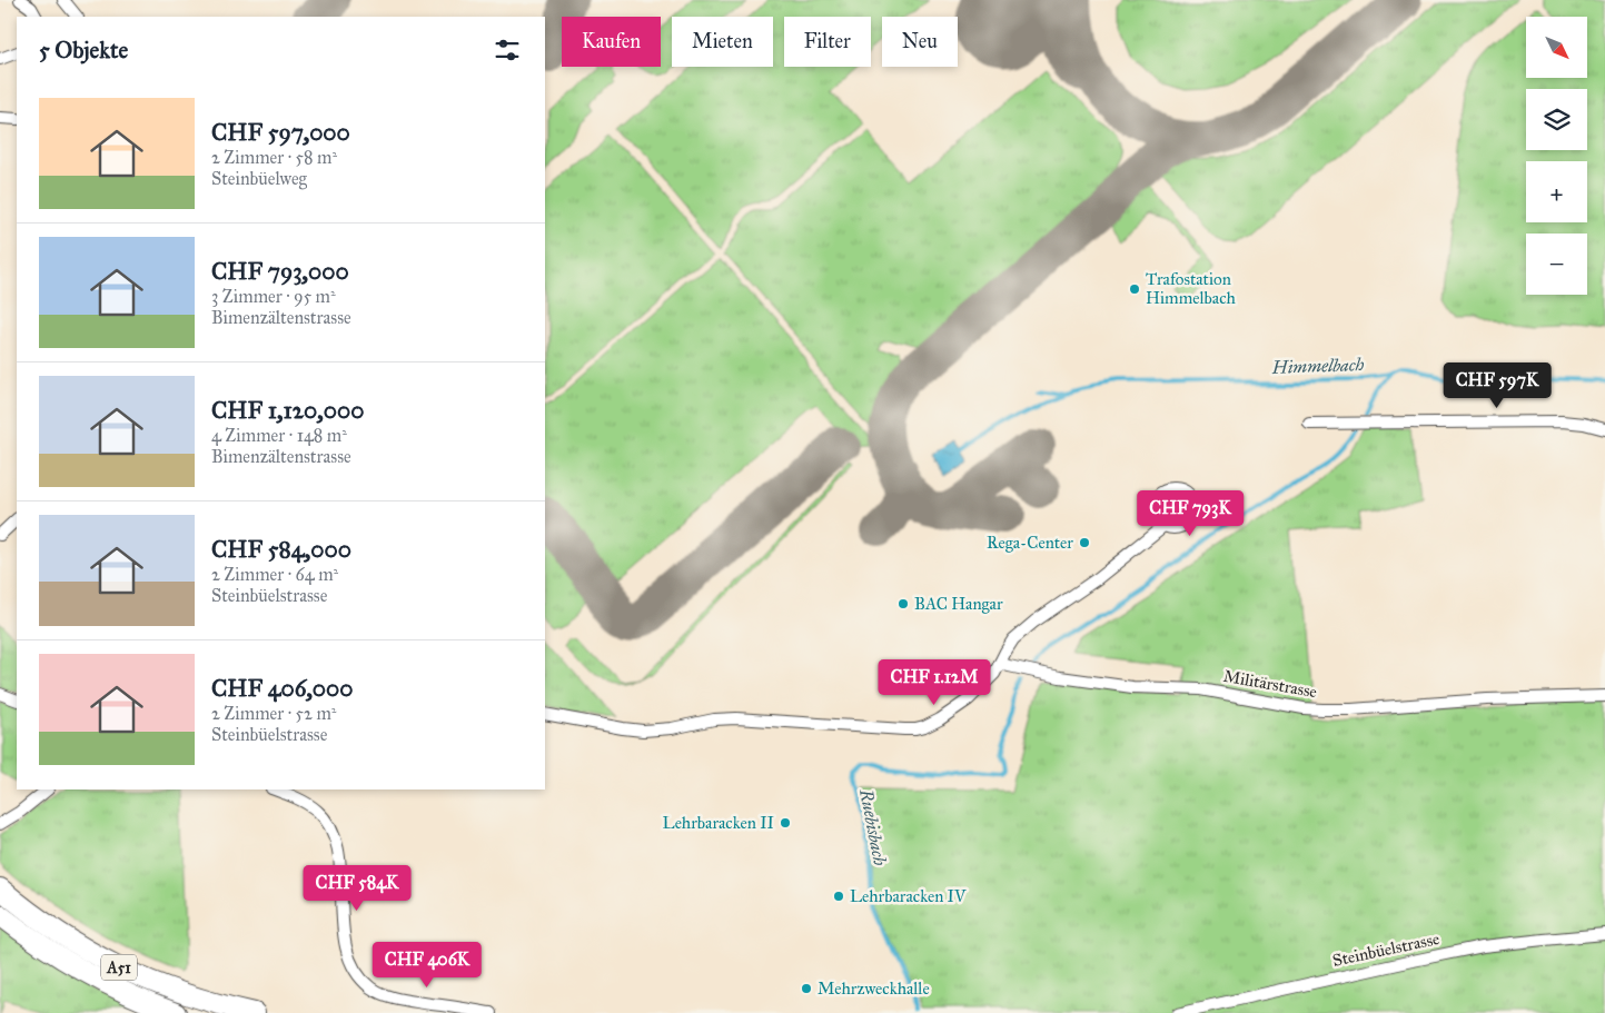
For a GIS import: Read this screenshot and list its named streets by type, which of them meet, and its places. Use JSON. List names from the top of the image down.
{
  "streets": {
    "highway": ["A51"],
    "street": ["Militärstrasse", "Steinbüelstrasse"]
  },
  "water": ["Himmelbach", "Ruebisbach"],
  "places": [
    "Trafostation Himmelbach",
    "Rega-Center",
    "BAC Hangar",
    "Lehrbaracken II",
    "Lehrbaracken IV",
    "Mehrzweckhalle"
  ],
  "north": "bottom right",
  "page": {
    "map_buttons": ["+", "−"],
    "chip": [
      "Kaufen",
      "Mieten",
      "Filter",
      "Neu"
    ],
    "heading": "5 Objekte",
    "list": [
      {
        "name": "CHF 597,000",
        "note": "2 Zimmer · 58 m² · Steinbüelweg"
      },
      {
        "name": "CHF 793,000",
        "note": "3 Zimmer · 95 m² · Bimenzältenstrasse"
      },
      {
        "name": "CHF 1,120,000",
        "note": "4 Zimmer · 148 m² · Bimenzältenstrasse"
      },
      {
        "name": "CHF 584,000",
        "note": "2 Zimmer · 64 m² · Steinbüelstrasse"
      },
      {
        "name": "CHF 406,000",
        "note": "2 Zimmer · 52 m² · Steinbüelstrasse"
      }
    ],
    "price": [
      "CHF 597K",
      "CHF 793K",
      "CHF 1.12M",
      "CHF 584K",
      "CHF 406K"
    ]
  }
}
